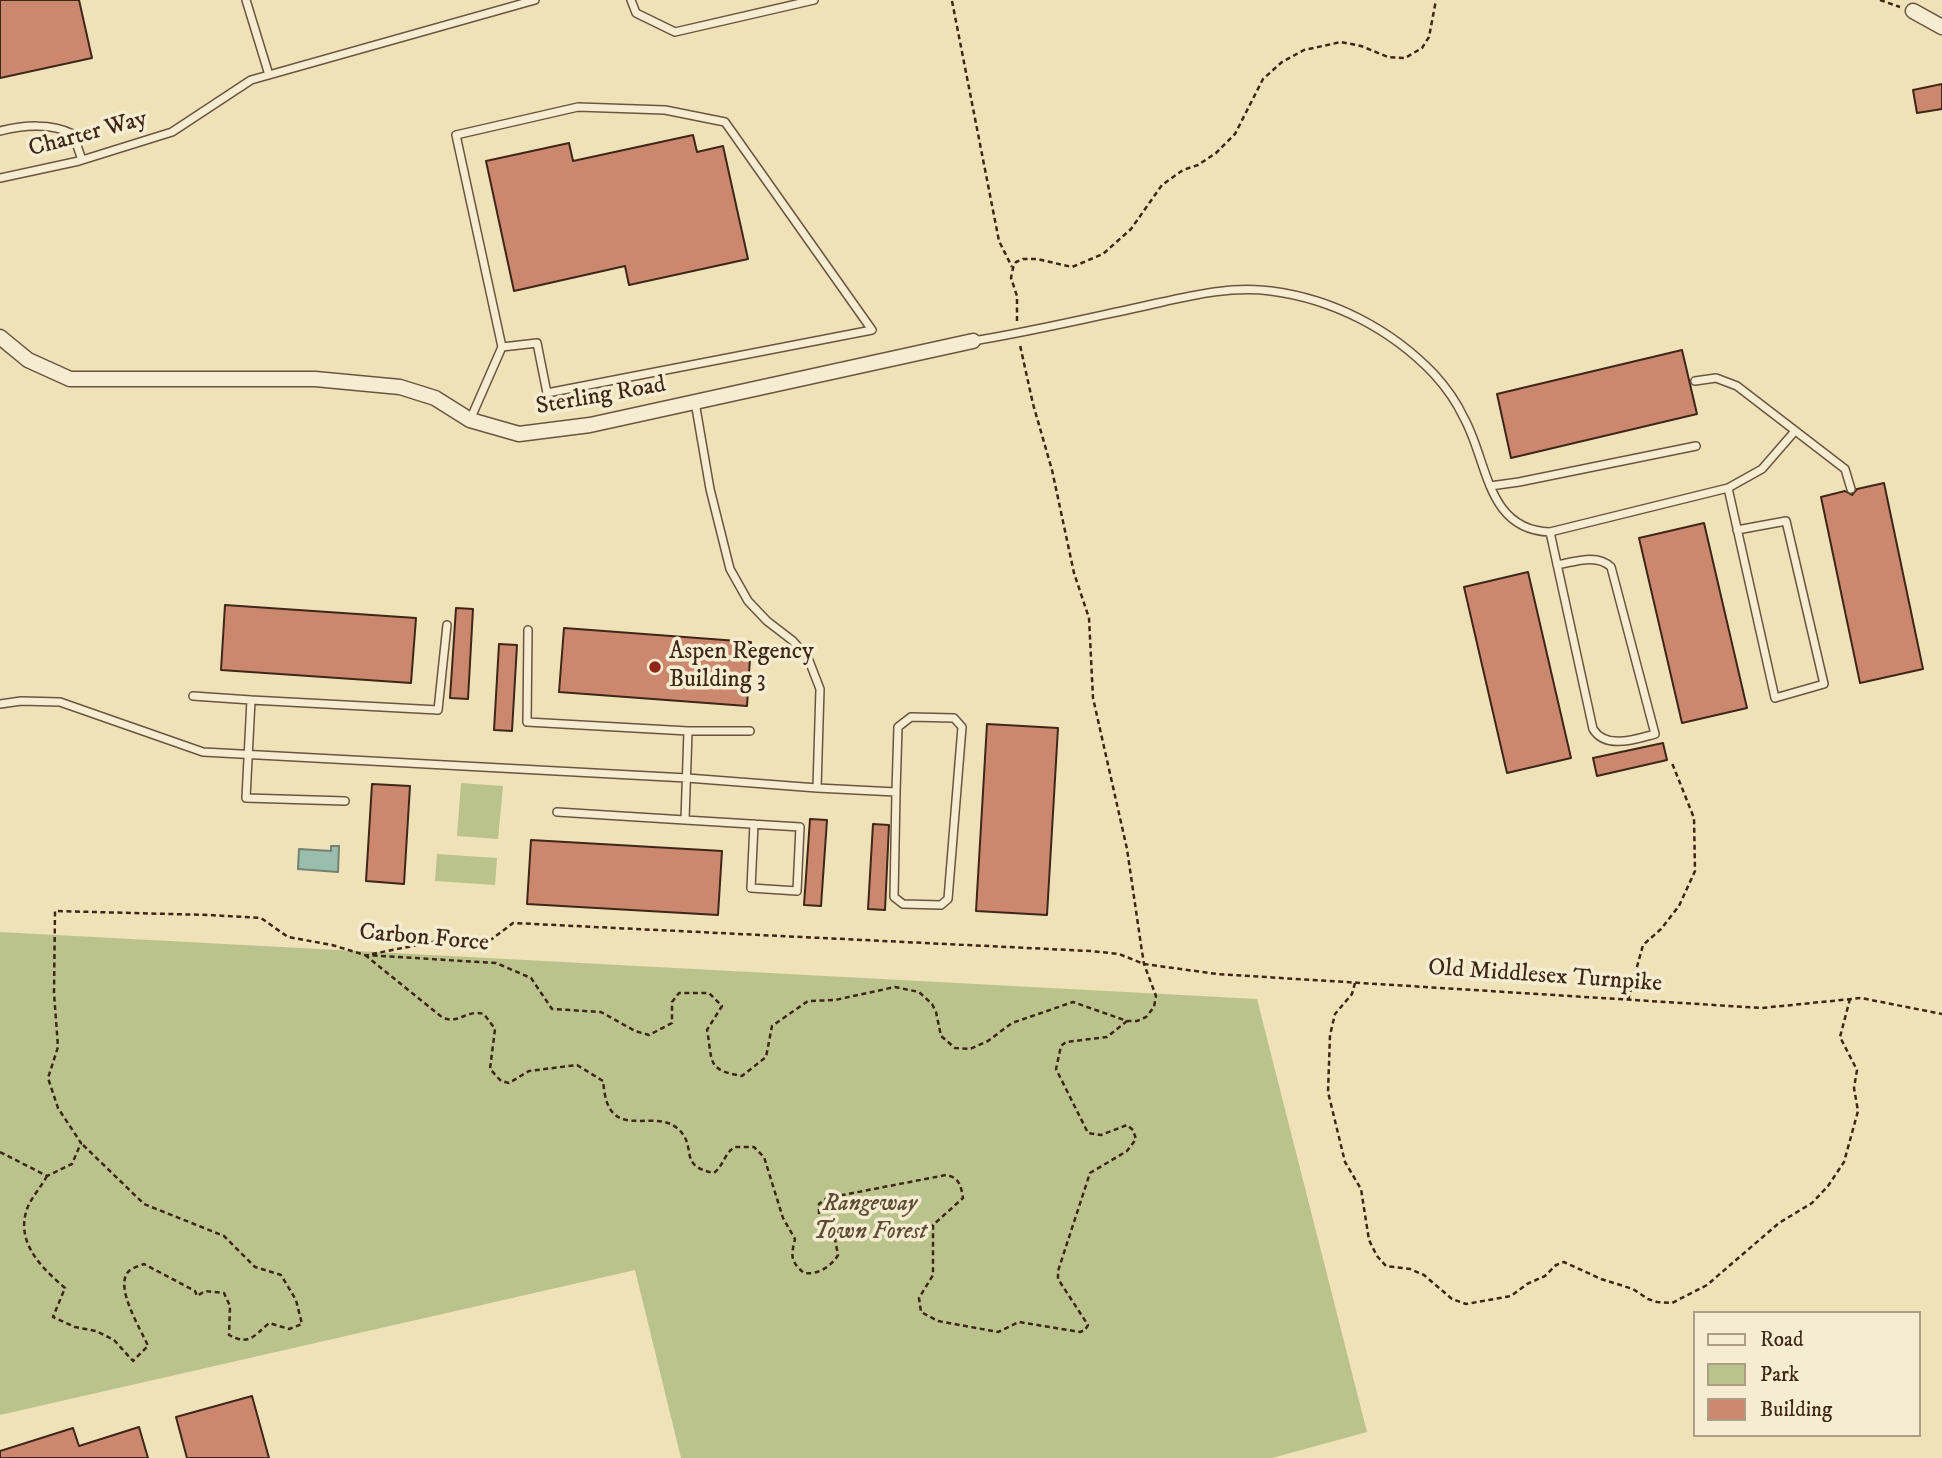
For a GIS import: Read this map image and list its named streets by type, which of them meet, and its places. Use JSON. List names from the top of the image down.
{
  "streets": {
    "street": ["Sterling Road"],
    "lane": ["Charter Way"],
    "path": ["Carbon Force", "Old Middlesex Turnpike"]
  },
  "crossings": [
    ["Carbon Force", "Old Middlesex Turnpike"]
  ],
  "parks": ["Rangeway Town Forest"],
  "places": ["Aspen Regency Building 3"],
  "legend": ["Road", "Park", "Building"]
}
